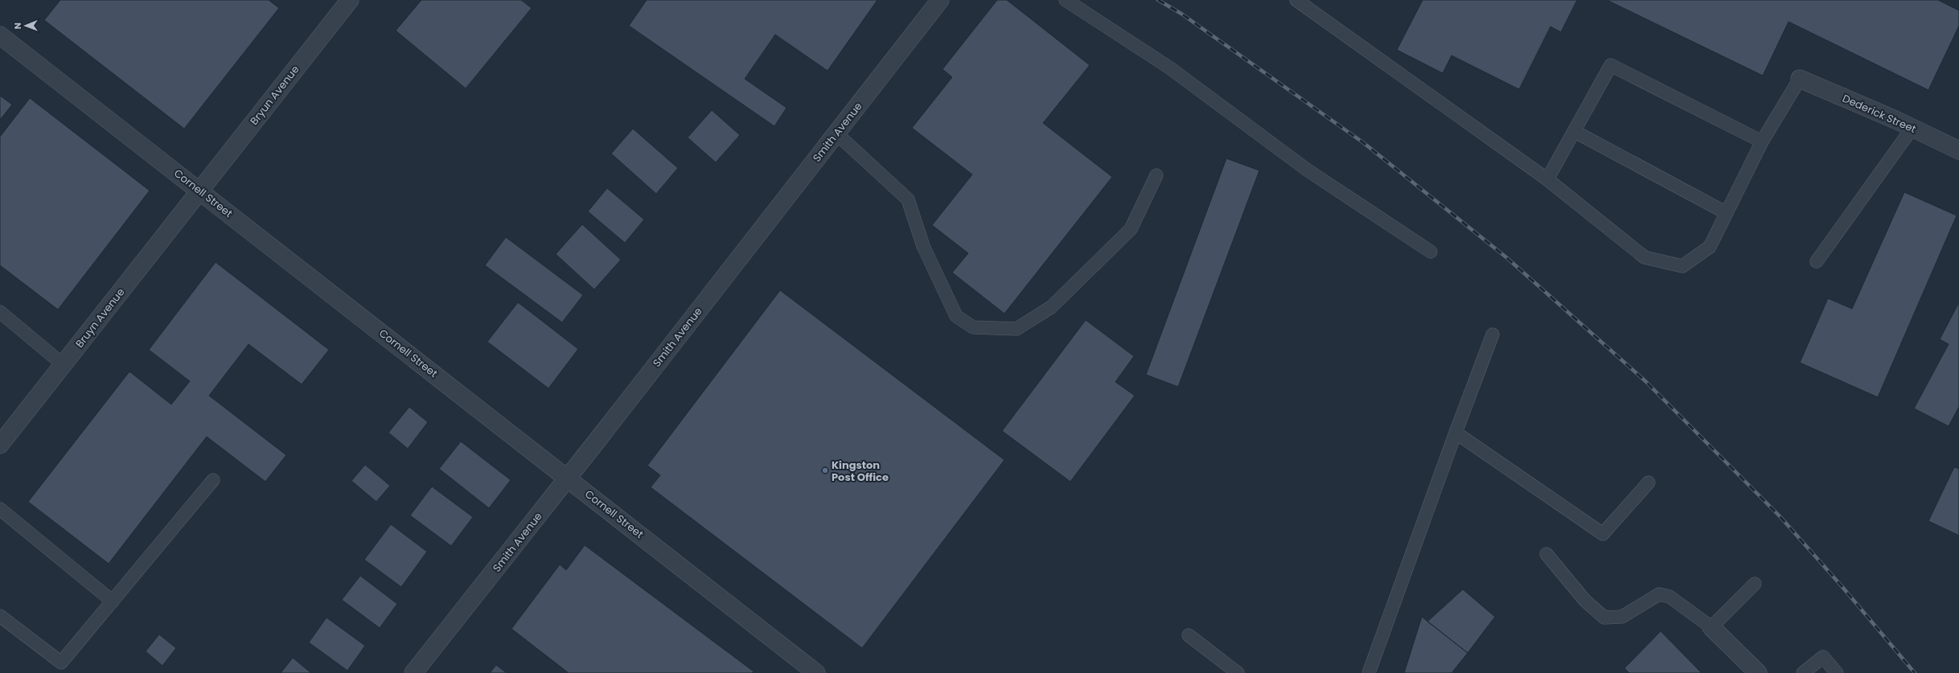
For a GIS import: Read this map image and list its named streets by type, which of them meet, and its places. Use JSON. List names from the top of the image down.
{
  "streets": {
    "street": [
      "Bryun Avenue",
      "Dederick Street",
      "Smith Avenue",
      "Cornell Street",
      "Bruyn Avenue"
    ]
  },
  "crossings": [
    ["Bryun Avenue", "Cornell Street"],
    ["Bryun Avenue", "Bruyn Avenue"],
    ["Smith Avenue", "Cornell Street"],
    ["Cornell Street", "Bruyn Avenue"]
  ],
  "places": ["Kingston Post Office"],
  "north": "left"
}
